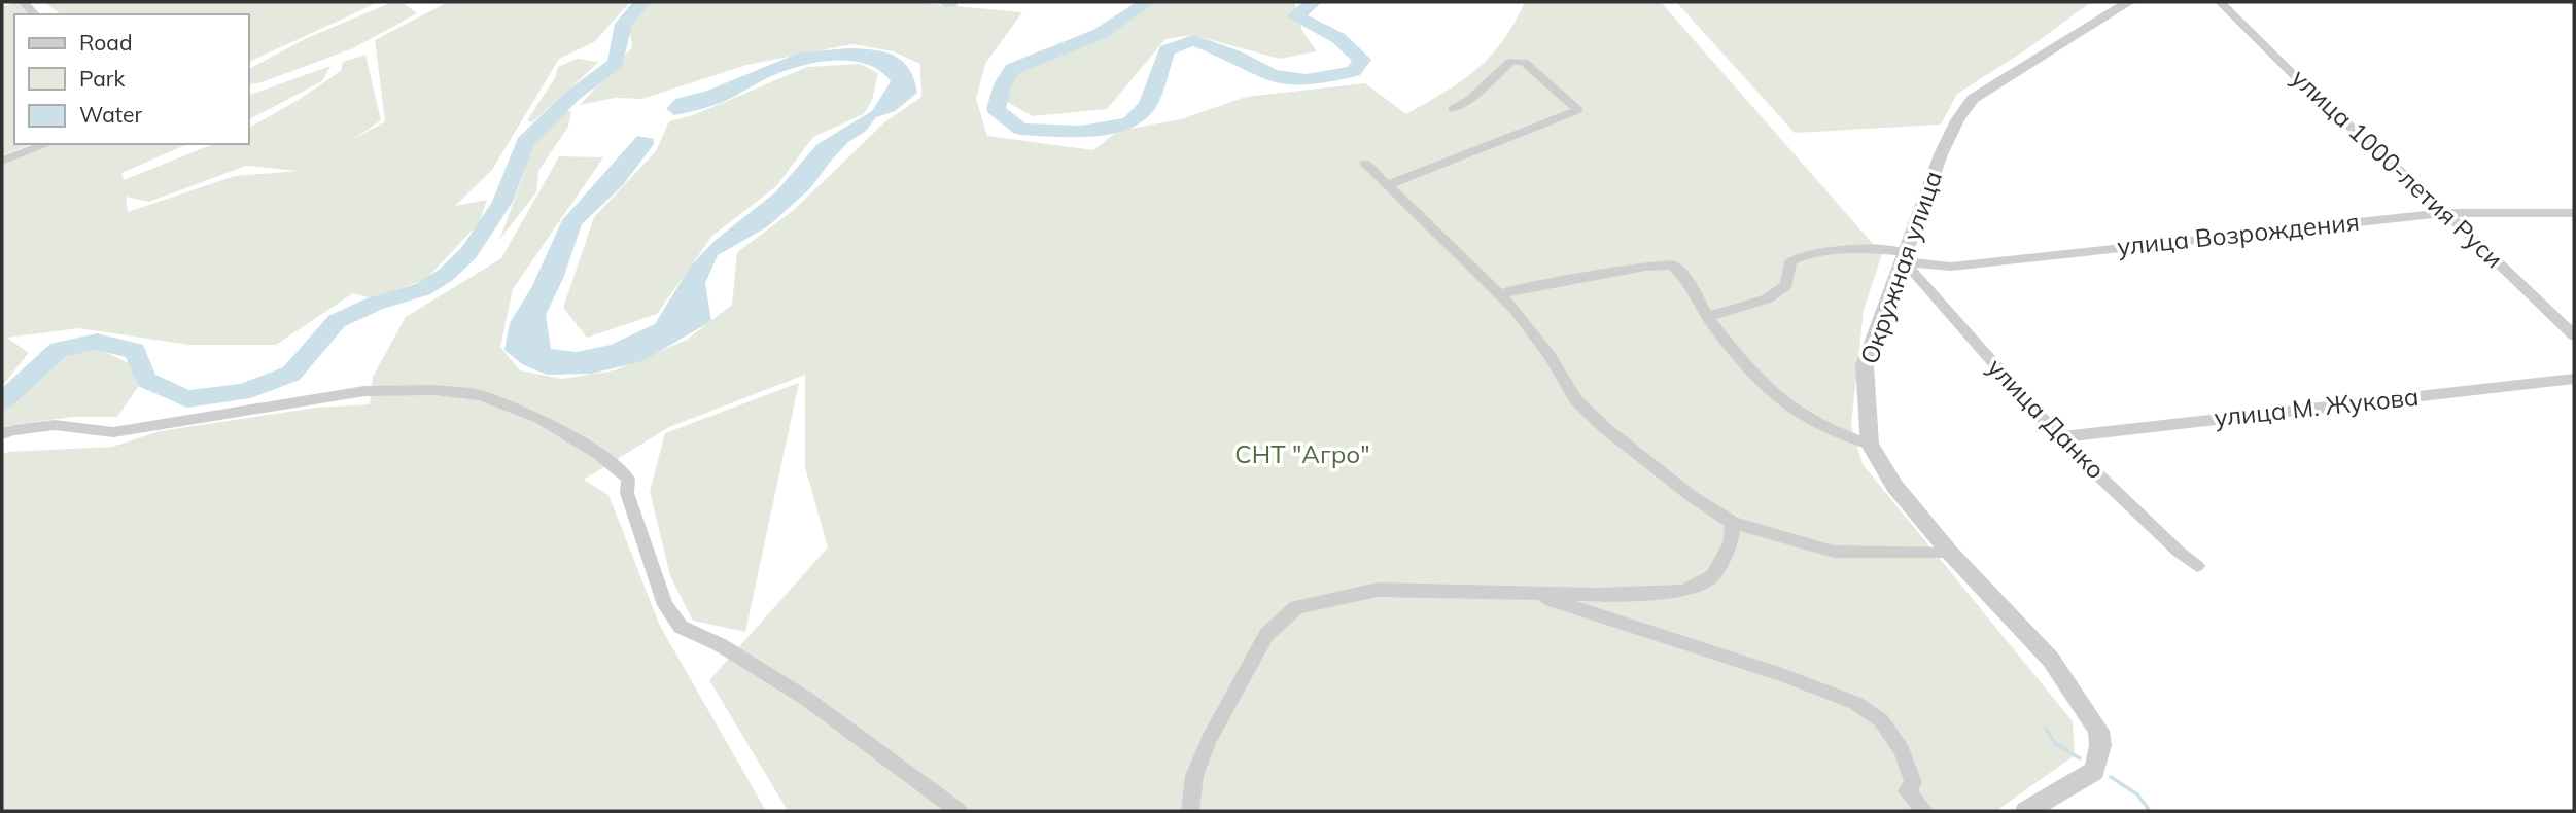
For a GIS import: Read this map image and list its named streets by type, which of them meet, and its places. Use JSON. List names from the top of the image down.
{
  "streets": {
    "street": [
      "улица 1000-летия Руси",
      "улица Возрождения",
      "Окружная улица",
      "улица М. Жукова",
      "улица Данко"
    ]
  },
  "crossings": [
    ["улица 1000-летия Руси", "улица Возрождения"],
    ["улица Возрождения", "Окружная улица"],
    ["улица Возрождения", "улица Данко"],
    ["Окружная улица", "улица Данко"],
    ["улица М. Жукова", "улица Данко"]
  ],
  "parks": ["СНТ \"Агро\""],
  "legend": ["Road", "Park", "Water"]
}
